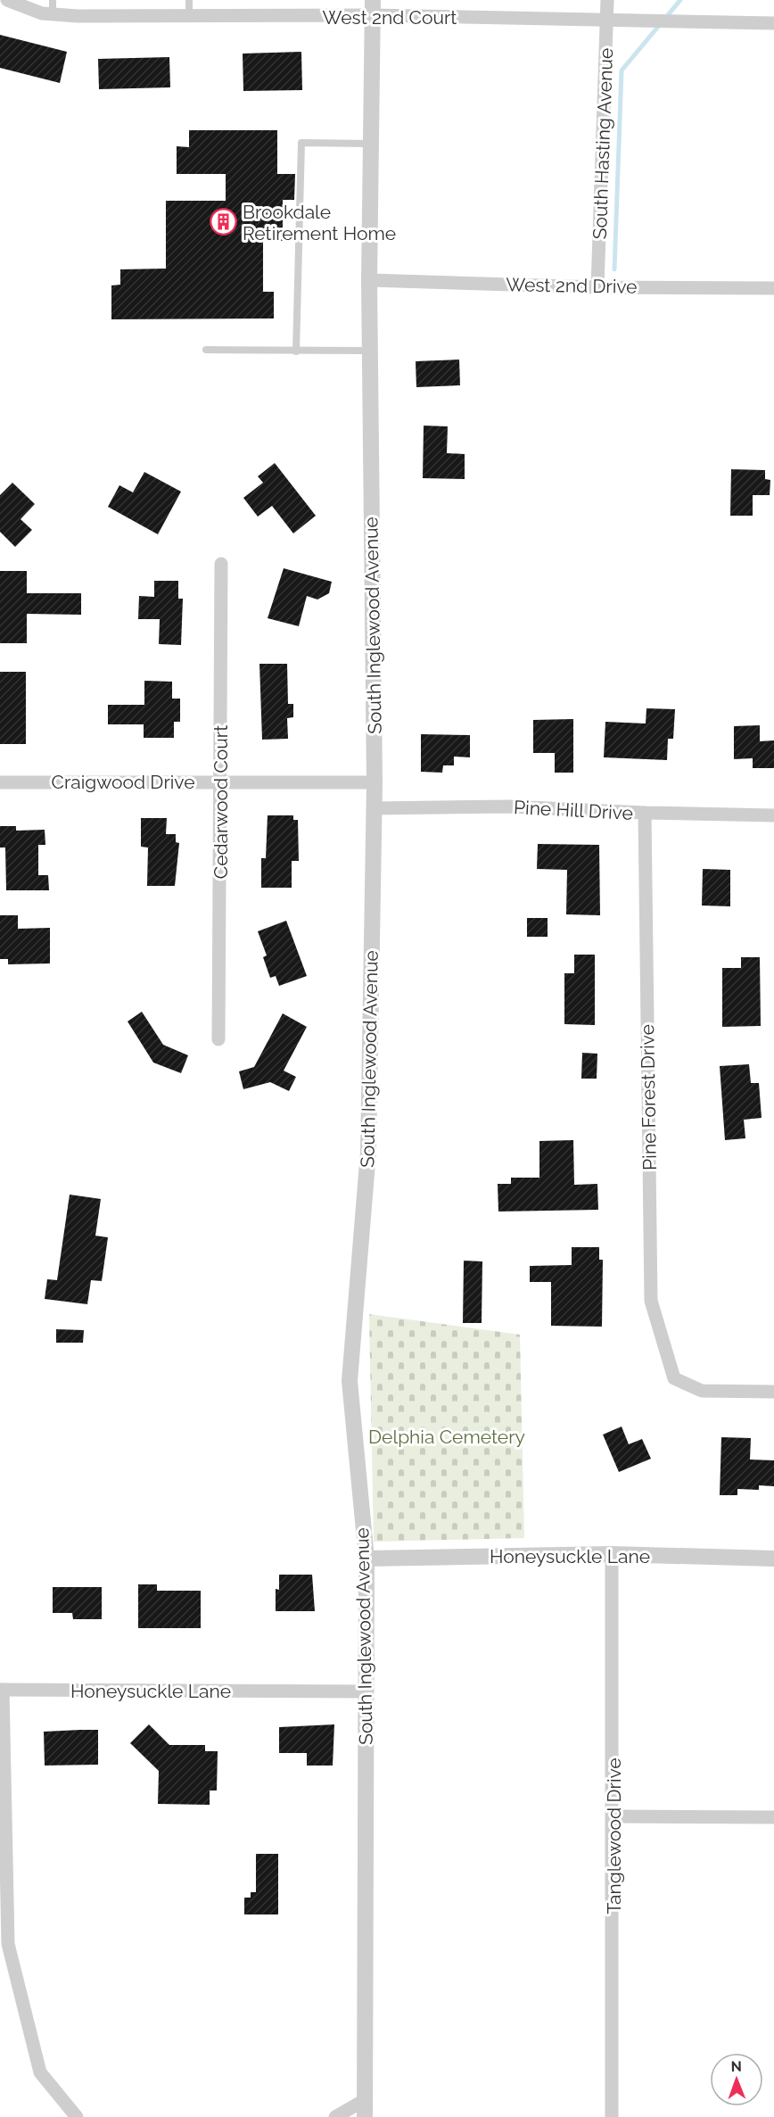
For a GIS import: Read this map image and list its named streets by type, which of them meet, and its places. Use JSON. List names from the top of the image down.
{
  "streets": {
    "street": [
      "West 2nd Court",
      "South Hasting Avenue",
      "West 2nd Drive",
      "South Inglewood Avenue",
      "Craigwood Drive",
      "Cedarwood Court",
      "Pine Hill Drive",
      "Pine Forest Drive",
      "Honeysuckle Lane",
      "Tanglewood Drive"
    ]
  },
  "crossings": [
    ["West 2nd Court", "South Hasting Avenue"],
    ["West 2nd Court", "South Inglewood Avenue"],
    ["South Hasting Avenue", "West 2nd Drive"],
    ["West 2nd Drive", "South Inglewood Avenue"],
    ["South Inglewood Avenue", "Craigwood Drive"],
    ["South Inglewood Avenue", "Pine Hill Drive"],
    ["South Inglewood Avenue", "Honeysuckle Lane"],
    ["Craigwood Drive", "Cedarwood Court"],
    ["Pine Hill Drive", "Pine Forest Drive"],
    ["Honeysuckle Lane", "Tanglewood Drive"]
  ],
  "parks": ["Delphia Cemetery"],
  "places": {
    "building": ["Brookdale Retirement Home"]
  },
  "north": "top"
}
